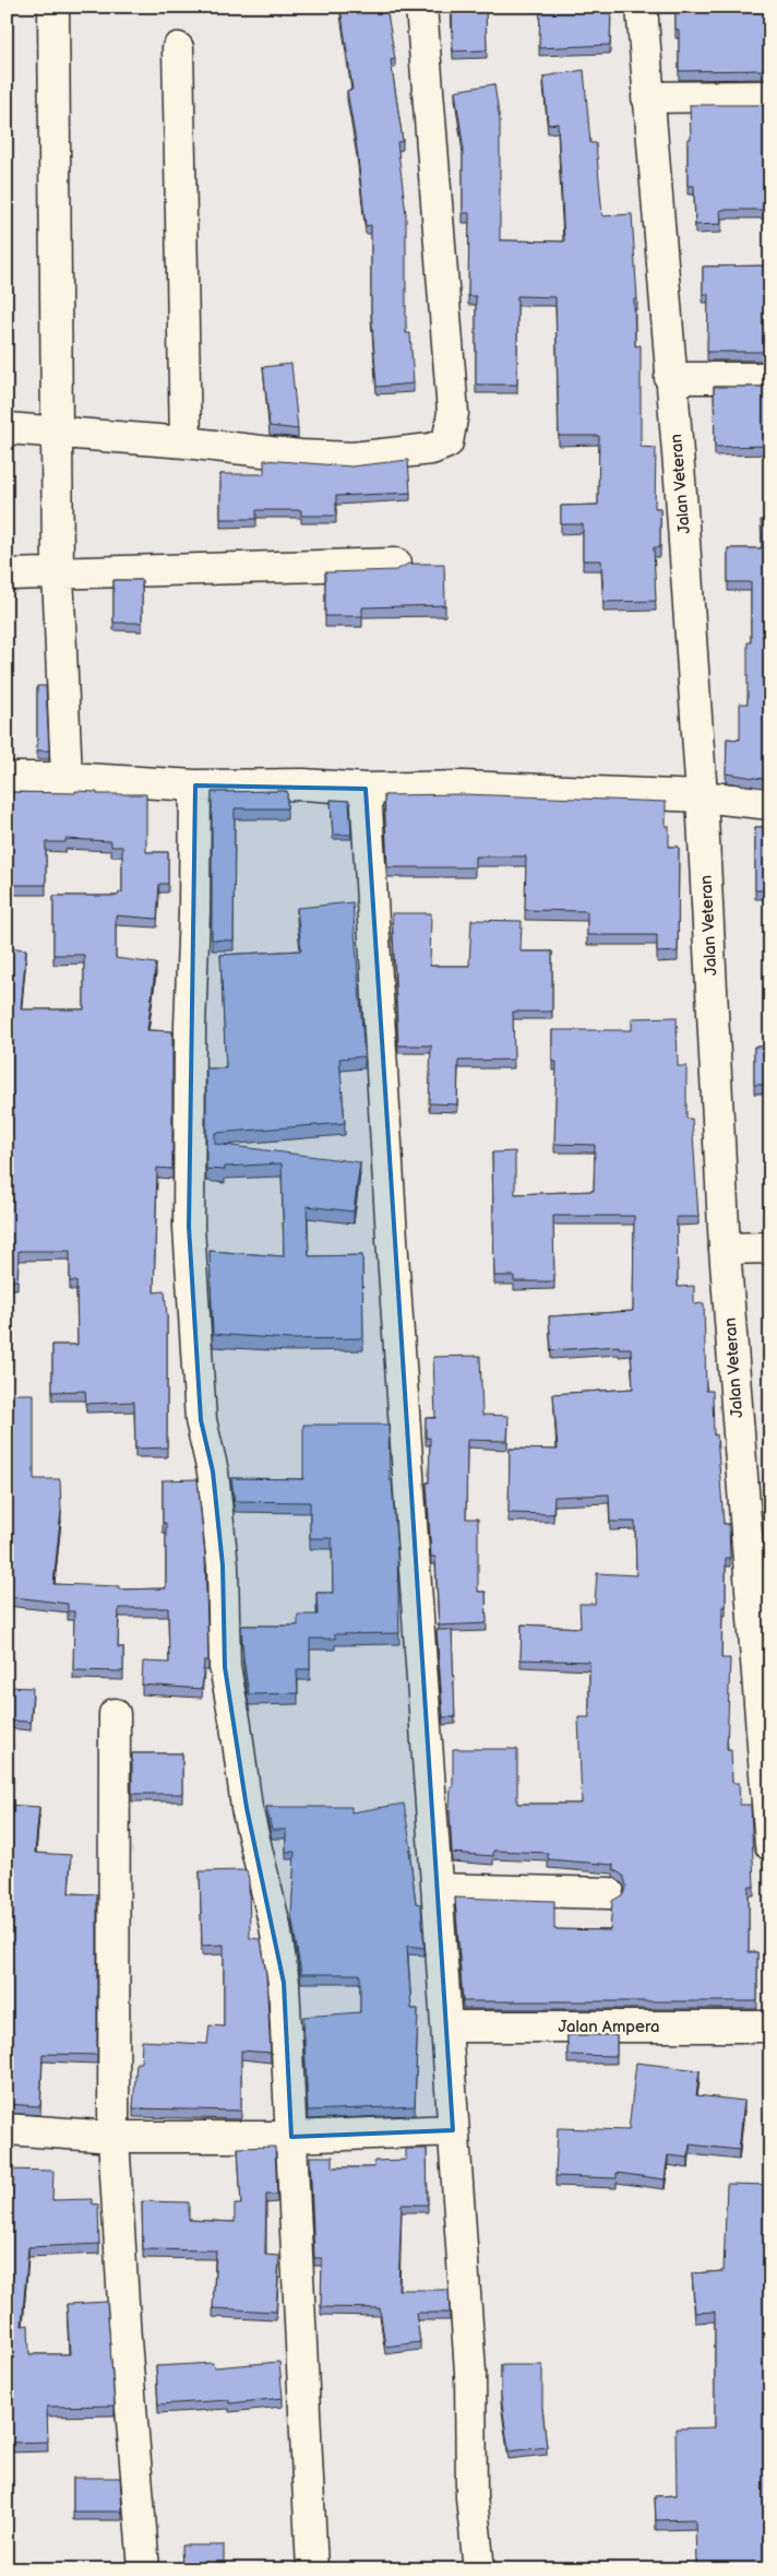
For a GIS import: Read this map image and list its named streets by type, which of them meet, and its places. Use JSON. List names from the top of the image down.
{
  "streets": {
    "street": ["Jalan Veteran", "Jalan Ampera"]
  }
}
